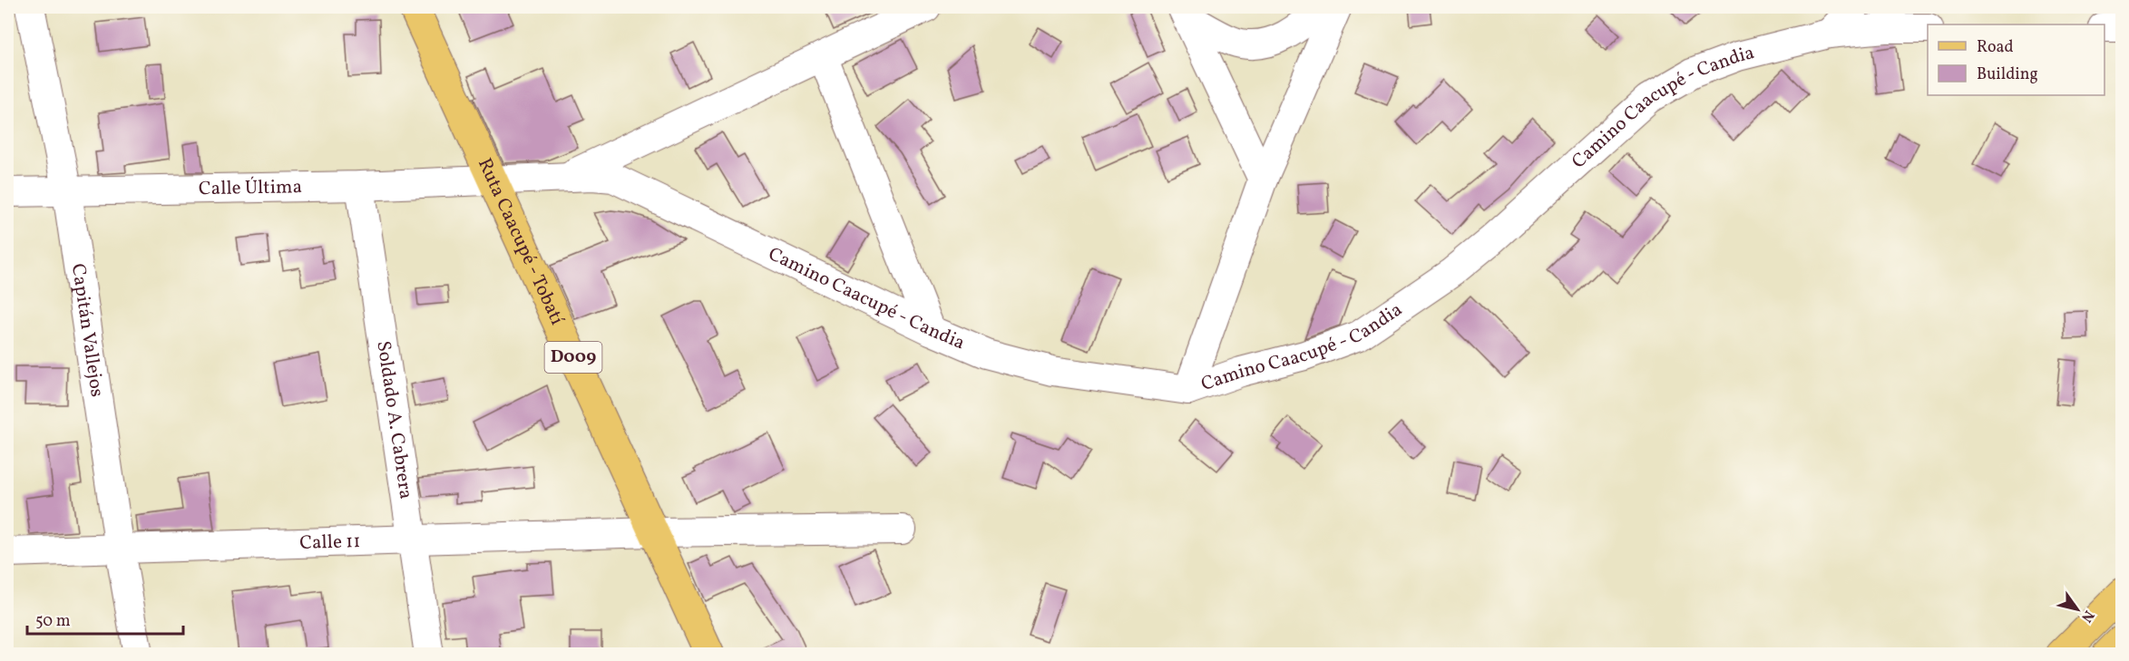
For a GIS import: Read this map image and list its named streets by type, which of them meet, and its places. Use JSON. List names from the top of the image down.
{
  "streets": {
    "main road": ["Ruta Caacupé - Tobatí", "D009"],
    "street": [
      "Camino Caacupé - Candia",
      "Calle Última",
      "Capitán Vallejos",
      "Soldado A. Cabrera",
      "Calle 11"
    ]
  },
  "crossings": [
    ["Camino Caacupé - Candia", "Calle Última"],
    ["Camino Caacupé - Candia", "Ruta Caacupé - Tobatí"],
    ["Calle Última", "Ruta Caacupé - Tobatí"],
    ["Calle Última", "Capitán Vallejos"],
    ["Calle Última", "Soldado A. Cabrera"],
    ["Ruta Caacupé - Tobatí", "Calle 11"],
    ["Capitán Vallejos", "Calle 11"],
    ["Soldado A. Cabrera", "Calle 11"]
  ],
  "legend": ["Road", "Building"],
  "scale_bar": "50 m",
  "north": "bottom right"
}
